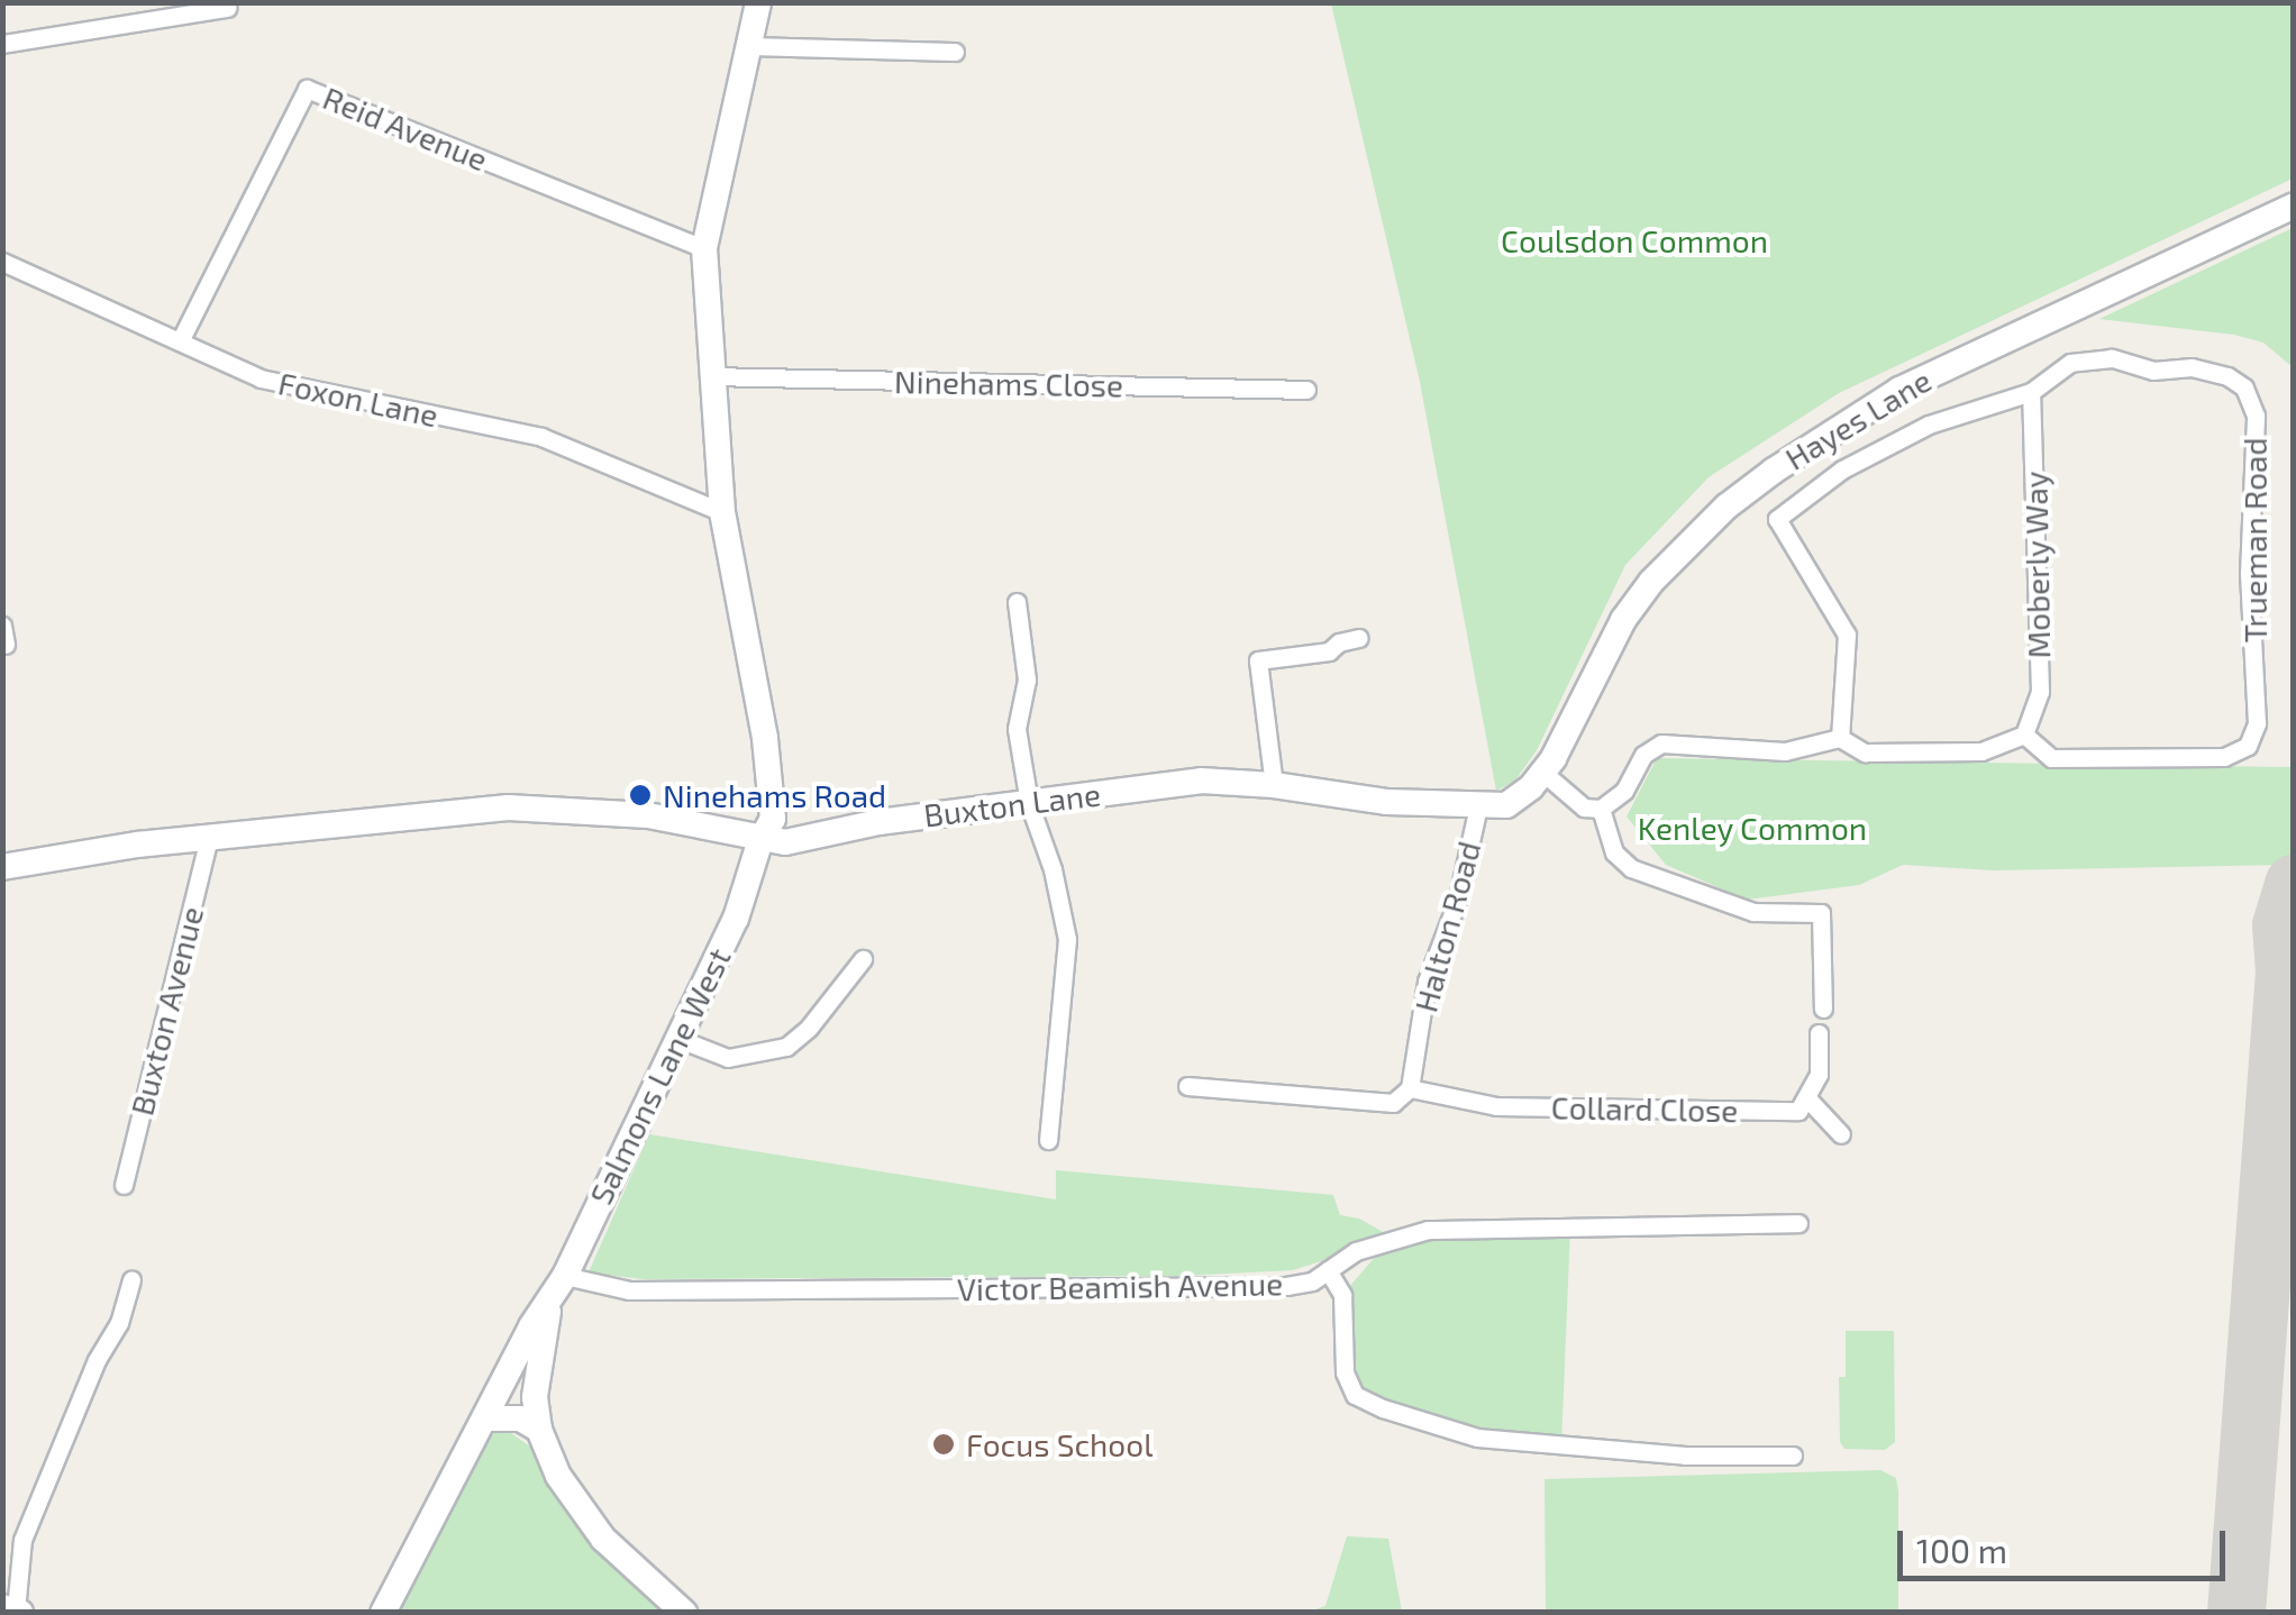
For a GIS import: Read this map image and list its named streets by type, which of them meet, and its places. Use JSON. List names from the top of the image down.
{
  "streets": {
    "street": [
      "Reid Avenue",
      "Ninehams Close",
      "Foxon Lane",
      "Hayes Lane",
      "Trueman Road",
      "Moberly Way",
      "Buxton Lane",
      "Halton Road",
      "Buxton Avenue",
      "Salmons Lane West",
      "Collard Close",
      "Victor Beamish Avenue"
    ]
  },
  "crossings": [
    ["Reid Avenue", "Foxon Lane"],
    ["Hayes Lane", "Buxton Lane"],
    ["Trueman Road", "Moberly Way"],
    ["Buxton Lane", "Halton Road"],
    ["Buxton Lane", "Buxton Avenue"],
    ["Buxton Lane", "Salmons Lane West"],
    ["Halton Road", "Collard Close"],
    ["Salmons Lane West", "Victor Beamish Avenue"]
  ],
  "parks": ["Coulsdon Common", "Kenley Common"],
  "places": ["Ninehams Road", "Focus School"],
  "scale_bar": "100 m"
}
